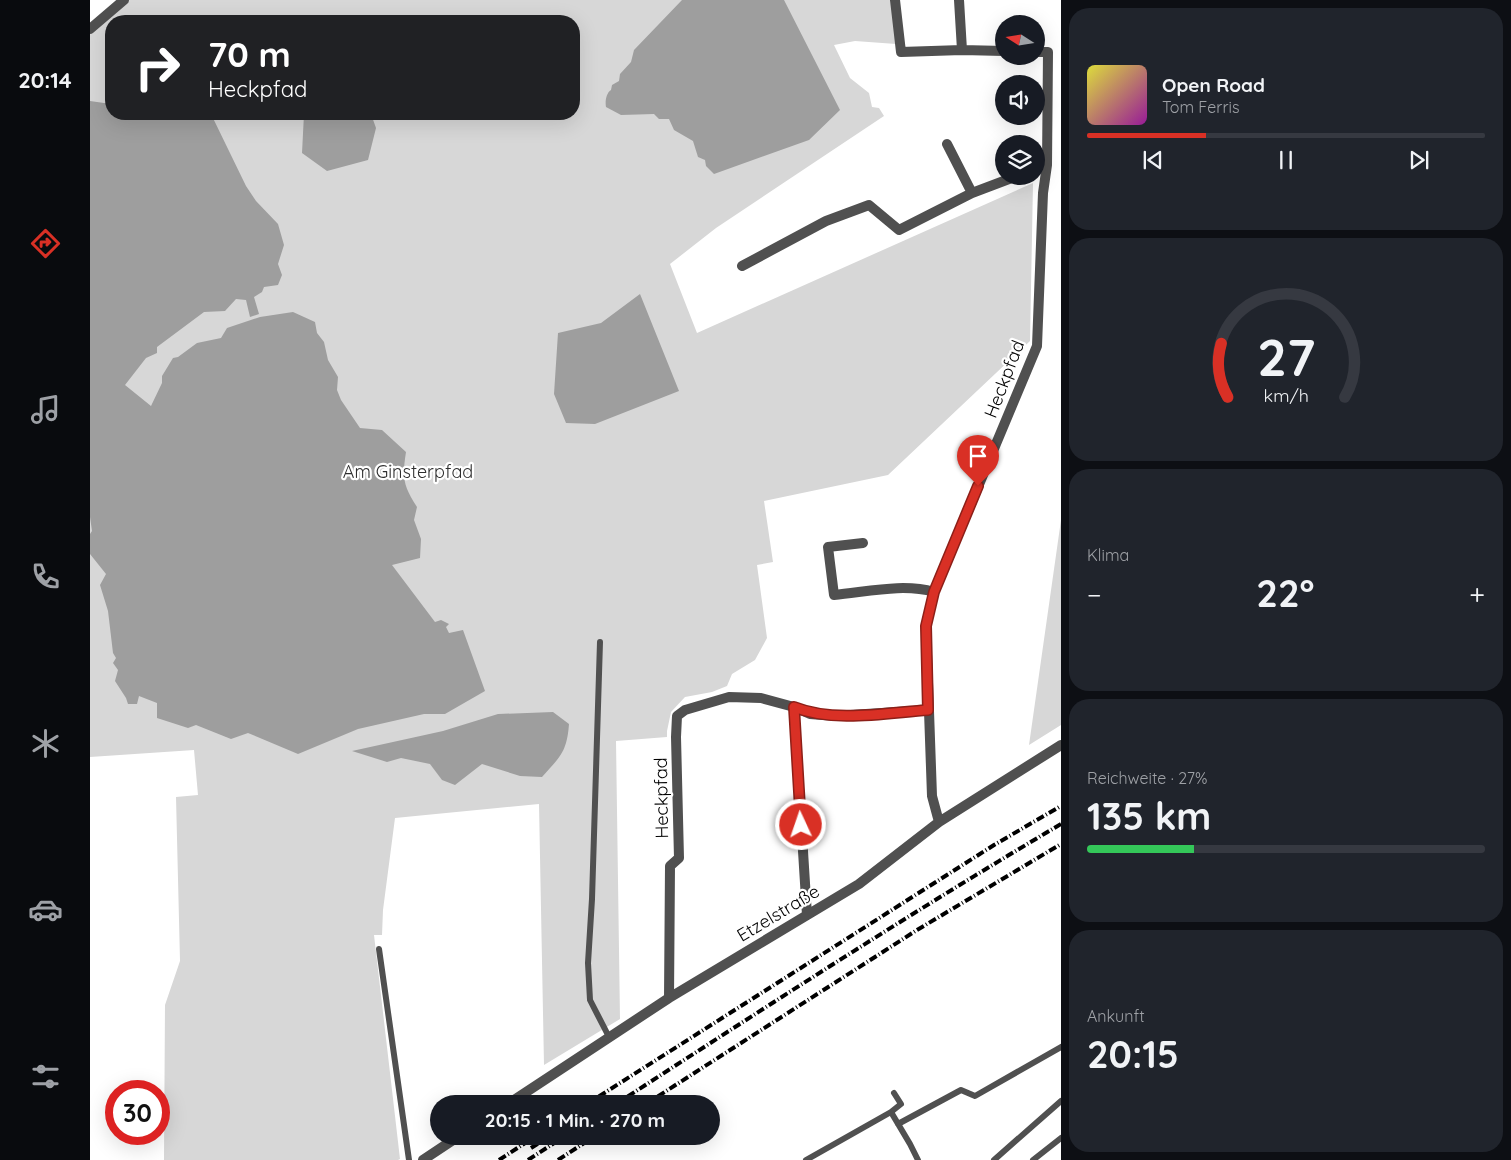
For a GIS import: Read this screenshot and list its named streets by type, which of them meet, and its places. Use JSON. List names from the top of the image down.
{
  "streets": {
    "street": ["Heckpfad", "Etzelstraße"]
  },
  "crossings": [
    ["Heckpfad", "Etzelstraße"]
  ],
  "parks": ["Am Ginsterpfad"],
  "north": "left",
  "page": {
    "tabs": "20:14",
    "turn": ["70 m", "Heckpfad"],
    "song": ["Open Road", "Tom Ferris"],
    "tile": [
      "Klima",
      ["Reichweite · 27%", "135 km"],
      ["Ankunft", "20:15"]
    ],
    "heat": ["−", "22°", "+"],
    "limit": "30",
    "trip": "20:15 · 1 Min. · 270 m",
    "gauge": ["27", "km/h"]
  }
}
